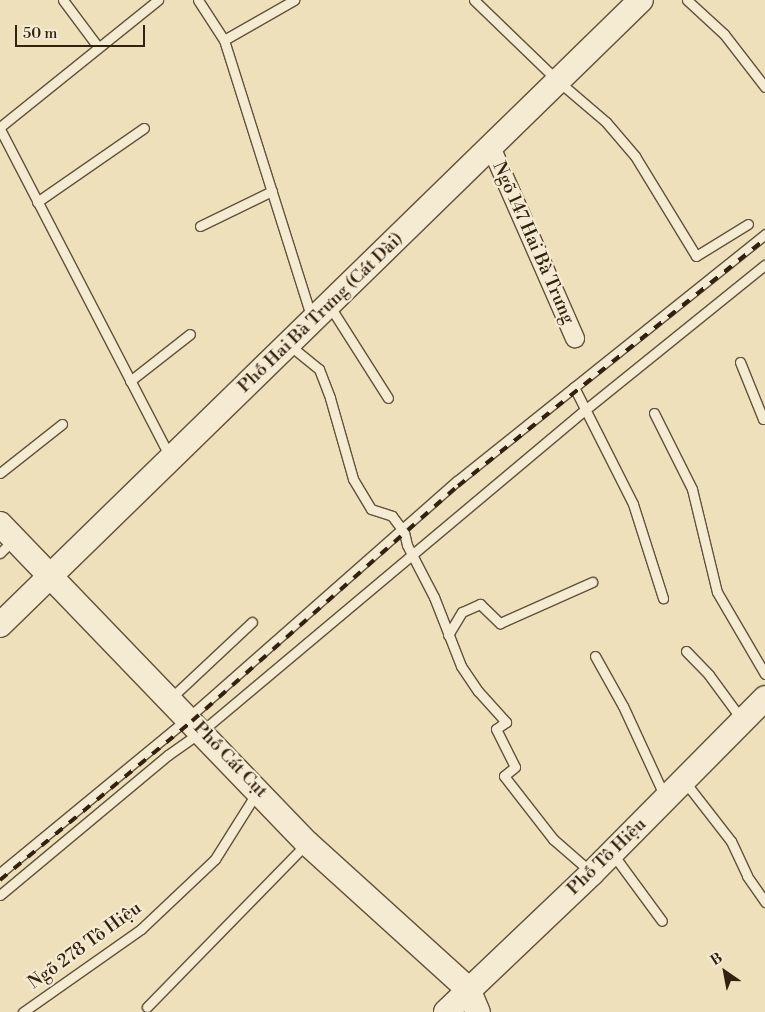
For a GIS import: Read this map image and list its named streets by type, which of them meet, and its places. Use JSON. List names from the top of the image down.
{
  "streets": {
    "main road": ["Phố Hai Bà Trưng (Cát Dài)", "Phố Cát Cụt", "Phố Tô Hiệu"],
    "street": ["Ngõ 147 Hai Bà Trưng"],
    "lane": ["Ngõ 278 Tô Hiệu"]
  },
  "crossings": [
    ["Ngõ 147 Hai Bà Trưng", "Phố Hai Bà Trưng (Cát Dài)"],
    ["Phố Hai Bà Trưng (Cát Dài)", "Phố Cát Cụt"],
    ["Phố Cát Cụt", "Phố Tô Hiệu"],
    ["Phố Cát Cụt", "Ngõ 278 Tô Hiệu"]
  ],
  "scale_bar": "50 m",
  "north": "top left"
}
